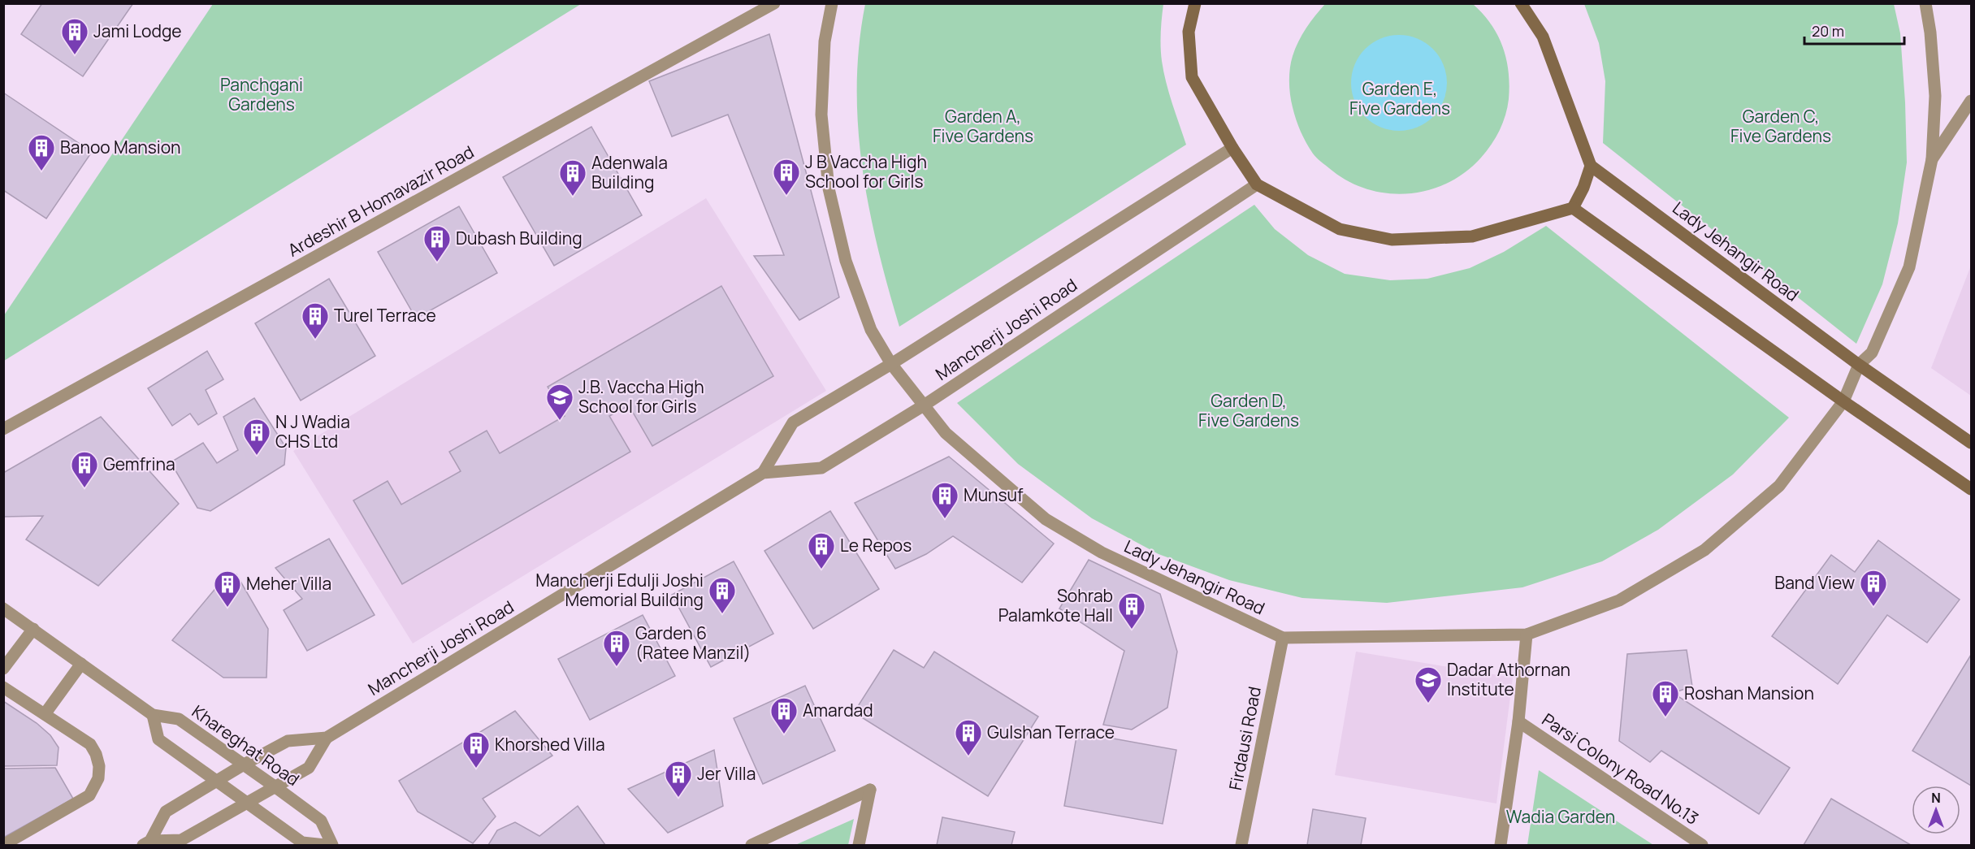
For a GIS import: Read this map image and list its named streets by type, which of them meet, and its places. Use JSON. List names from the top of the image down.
{
  "streets": {
    "street": [
      "Ardeshir B Homavazir Road",
      "Lady Jehangir Road",
      "Mancherji Joshi Road",
      "Firdausi Road",
      "Khareghat Road",
      "Parsi Colony Road No.13"
    ]
  },
  "crossings": [
    ["Lady Jehangir Road", "Mancherji Joshi Road"],
    ["Lady Jehangir Road", "Firdausi Road"],
    ["Mancherji Joshi Road", "Khareghat Road"]
  ],
  "parks": [
    "Panchgani Gardens",
    "Garden E, Five Gardens",
    "Garden A, Five Gardens",
    "Garden C, Five Gardens",
    "Garden D, Five Gardens",
    "Wadia Garden"
  ],
  "places": {
    "building": [
      "Jami Lodge",
      "Banoo Mansion",
      "J B Vaccha High School for Girls",
      "Adenwala Building",
      "Dubash Building",
      "Turel Terrace",
      "N J Wadia CHS Ltd",
      "Gemfrina",
      "Munsuf",
      "Le Repos",
      "Band View",
      "Meher Villa",
      "Mancherji Edulji Joshi Memorial Building",
      "Sohrab Palamkote Hall",
      "Garden 6 (Ratee Manzil)",
      "Roshan Mansion",
      "Amardad",
      "Gulshan Terrace",
      "Khorshed Villa",
      "Jer Villa"
    ],
    "school or university": ["J.B. Vaccha High School for Girls", "Dadar Athornan Institute"]
  },
  "scale_bar": "20 m",
  "north": "top"
}
